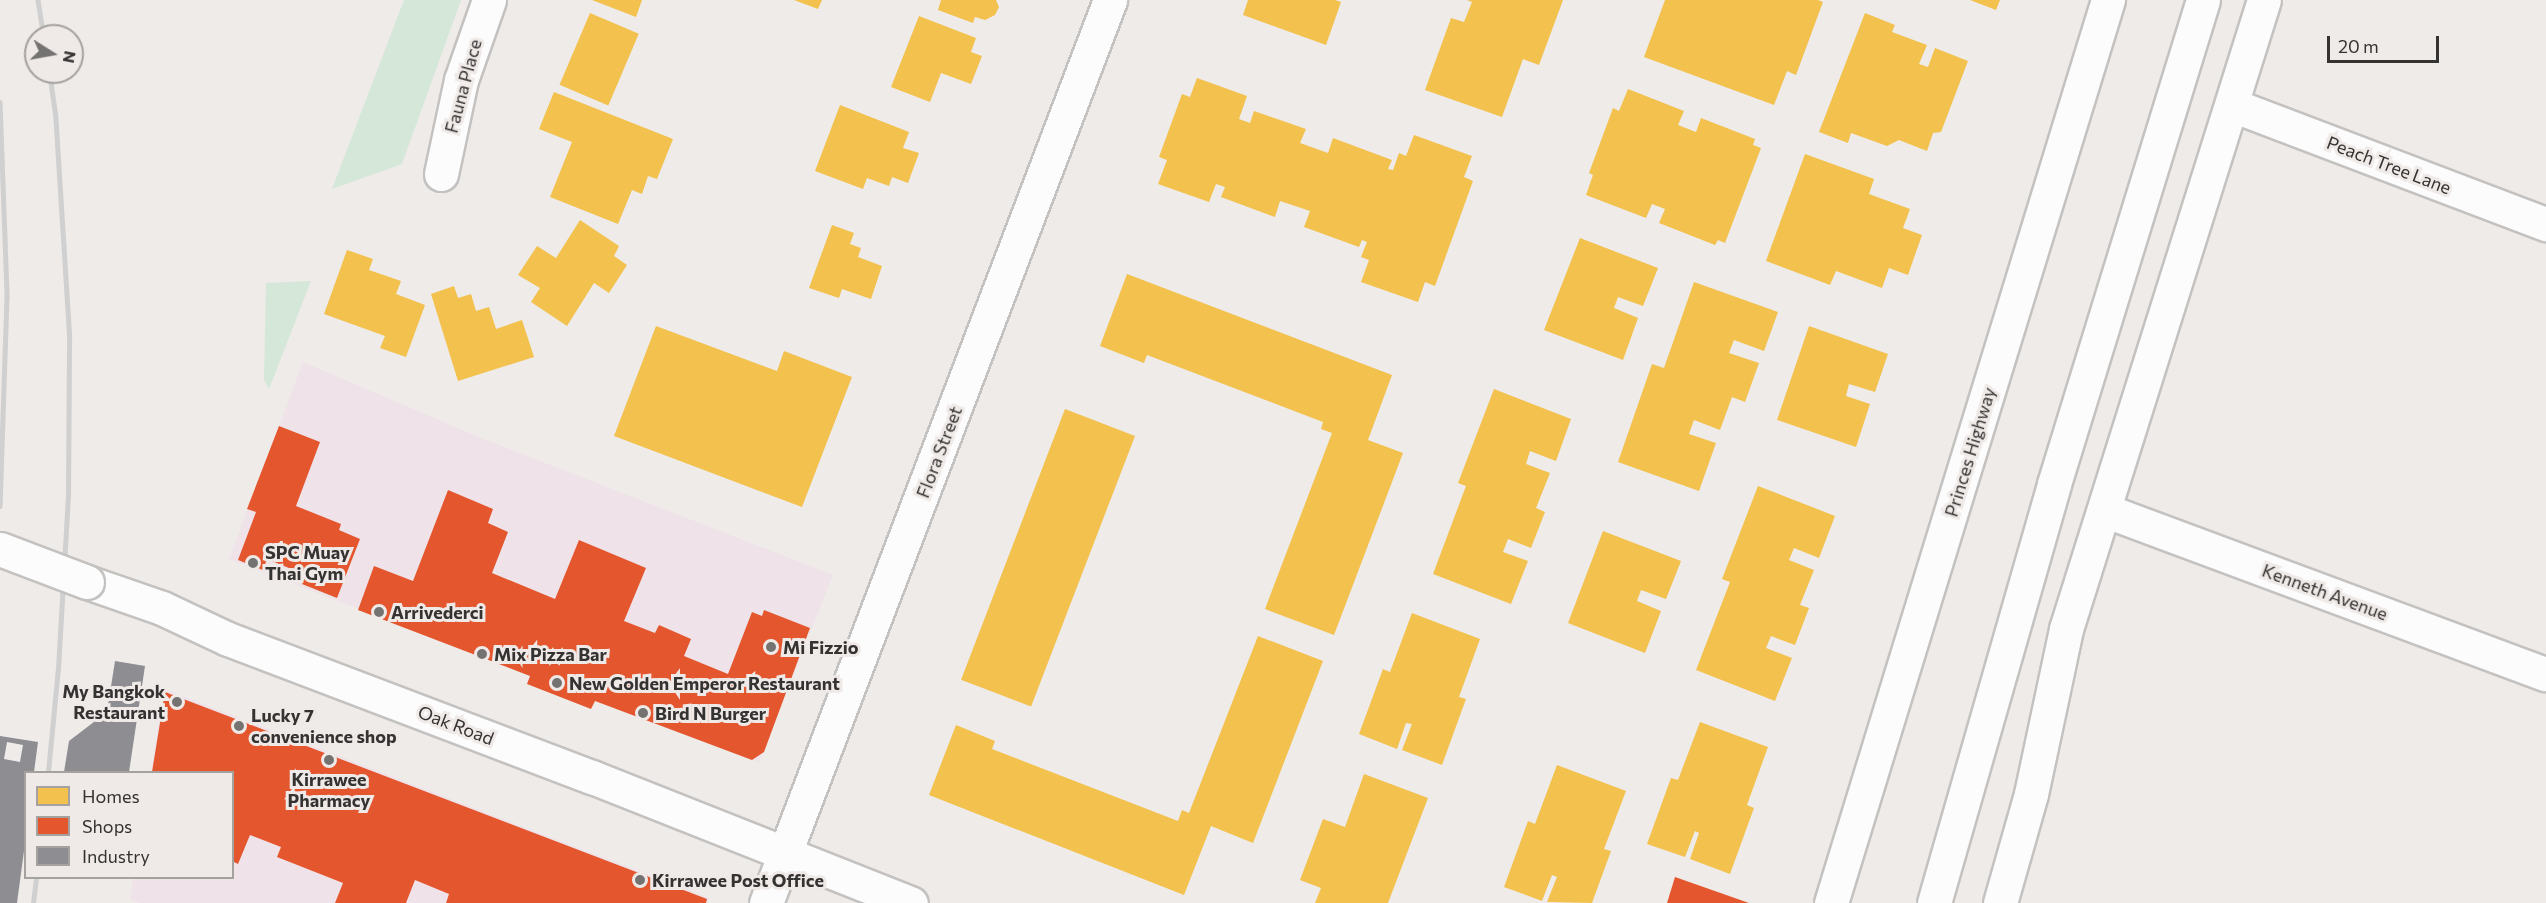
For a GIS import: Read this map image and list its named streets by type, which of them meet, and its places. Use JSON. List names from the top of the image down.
{
  "streets": {
    "main road": [
      "Fauna Place",
      "Peach Tree Lane",
      "Flora Street",
      "Princes Highway",
      "Kenneth Avenue",
      "Oak Road"
    ]
  },
  "crossings": [
    ["Flora Street", "Oak Road"]
  ],
  "places": [
    "SPC Muay Thai Gym",
    "Arrivederci",
    "Mi Fizzio",
    "Mix Pizza Bar",
    "New Golden Emperor Restaurant",
    "My Bangkok Restaurant",
    "Bird N Burger",
    "Lucky 7 convenience shop",
    "Kirrawee Pharmacy",
    "Kirrawee Post Office"
  ],
  "legend": ["Homes", "Shops", "Industry"],
  "scale_bar": "20 m",
  "north": "right"
}
